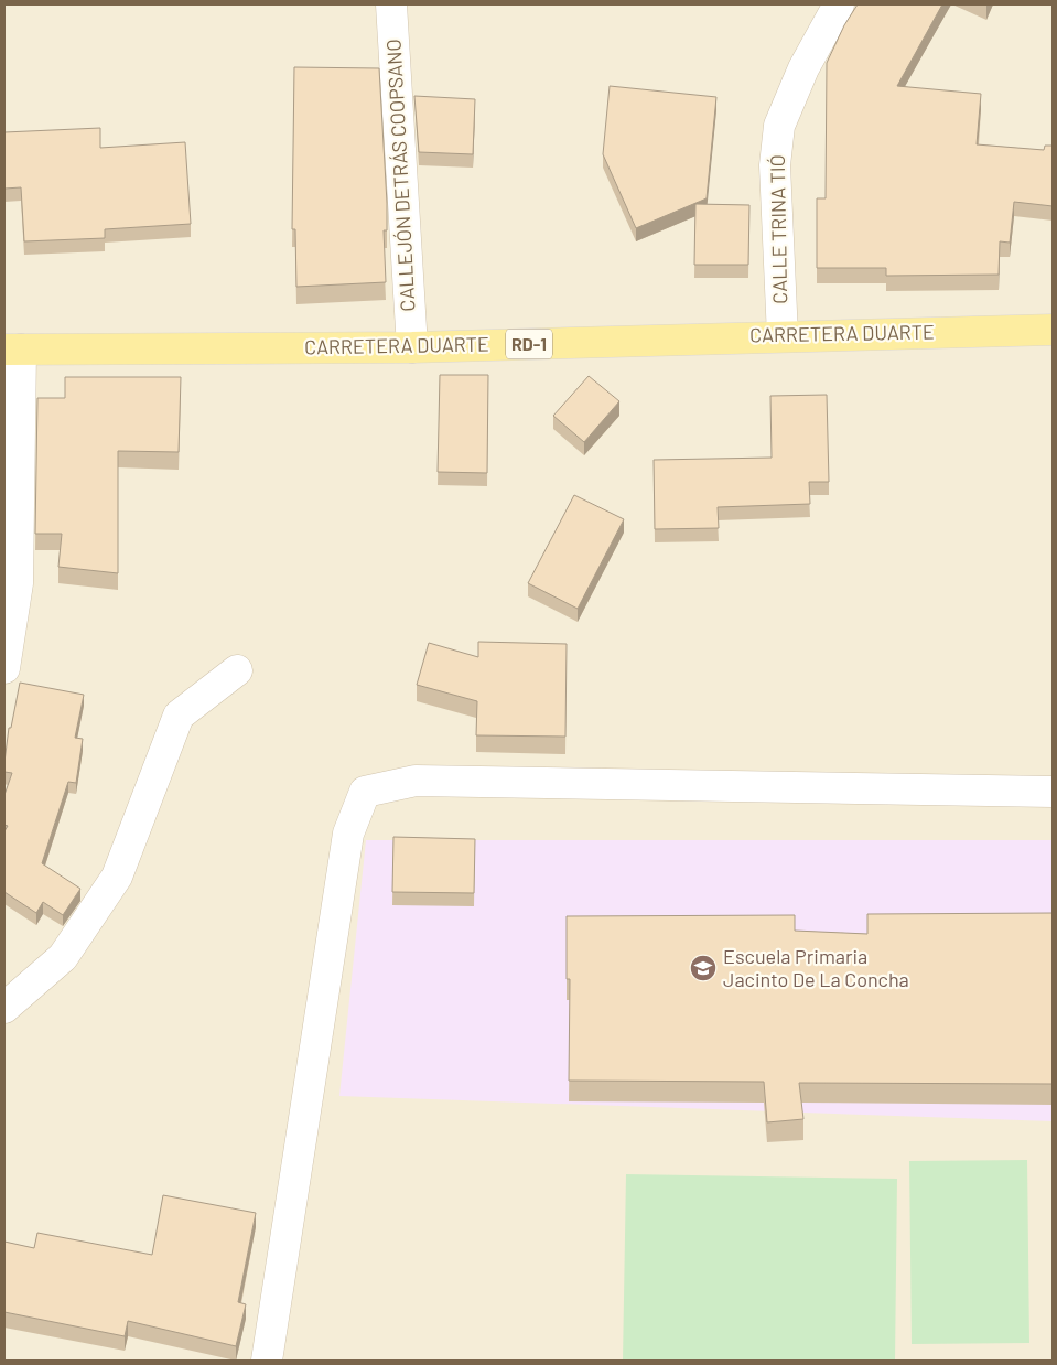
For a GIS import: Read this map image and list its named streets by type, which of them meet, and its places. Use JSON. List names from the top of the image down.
{
  "streets": {
    "main road": ["CARRETERA DUARTE", "RD-1"],
    "street": ["CALLEJÓN DETRÁS COOPSANO", "CALLE TRINA TIÓ"]
  },
  "crossings": [
    ["CALLEJÓN DETRÁS COOPSANO", "CARRETERA DUARTE"],
    ["CALLE TRINA TIÓ", "CARRETERA DUARTE"]
  ],
  "places": {
    "school or university": ["Escuela Primaria Jacinto De La Concha"]
  }
}
